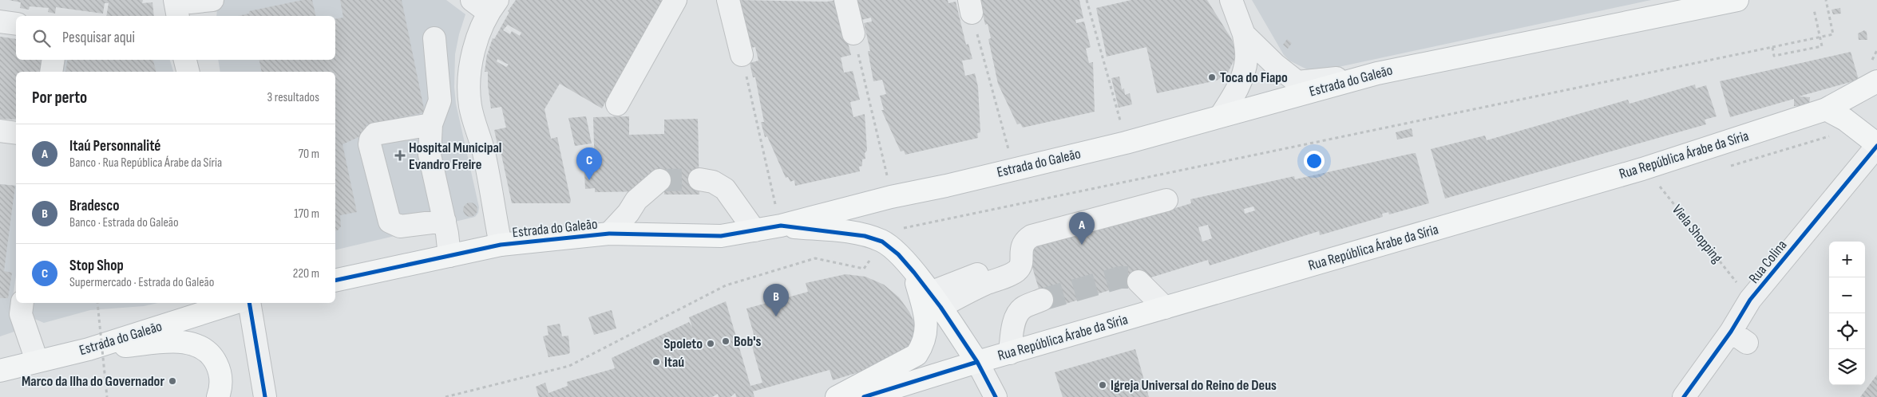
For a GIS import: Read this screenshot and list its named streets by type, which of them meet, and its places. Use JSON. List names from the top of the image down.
{
  "streets": {
    "main road": ["Estrada do Galeão", "Rua República Árabe da Síria"],
    "street": ["Rua Colina"],
    "path": ["Viela Shopping"]
  },
  "crossings": [
    ["Rua República Árabe da Síria", "Viela Shopping"],
    ["Viela Shopping", "Rua Colina"]
  ],
  "places": {
    "other": [
      "Toca do Fiapo",
      "Bob's",
      "Spoleto",
      "Itaú",
      "Marco da Ilha do Governador",
      "Igreja Universal do Reino de Deus"
    ],
    "health": ["Hospital Municipal Evandro Freire"]
  },
  "page": {
    "search": "Pesquisar aqui",
    "heading": ["Por perto", "3 resultados"],
    "list": [
      {
        "mark": "A",
        "name": "Itaú Personnalité",
        "note": "Banco · Rua República Árabe da Síria",
        "value": "70 m"
      },
      {
        "mark": "B",
        "name": "Bradesco",
        "note": "Banco · Estrada do Galeão",
        "value": "170 m"
      },
      {
        "mark": "C",
        "name": "Stop Shop",
        "note": "Supermercado · Estrada do Galeão",
        "value": "220 m"
      }
    ],
    "pins": ["C", "A", "B"],
    "map_buttons": ["+", "−"]
  }
}
